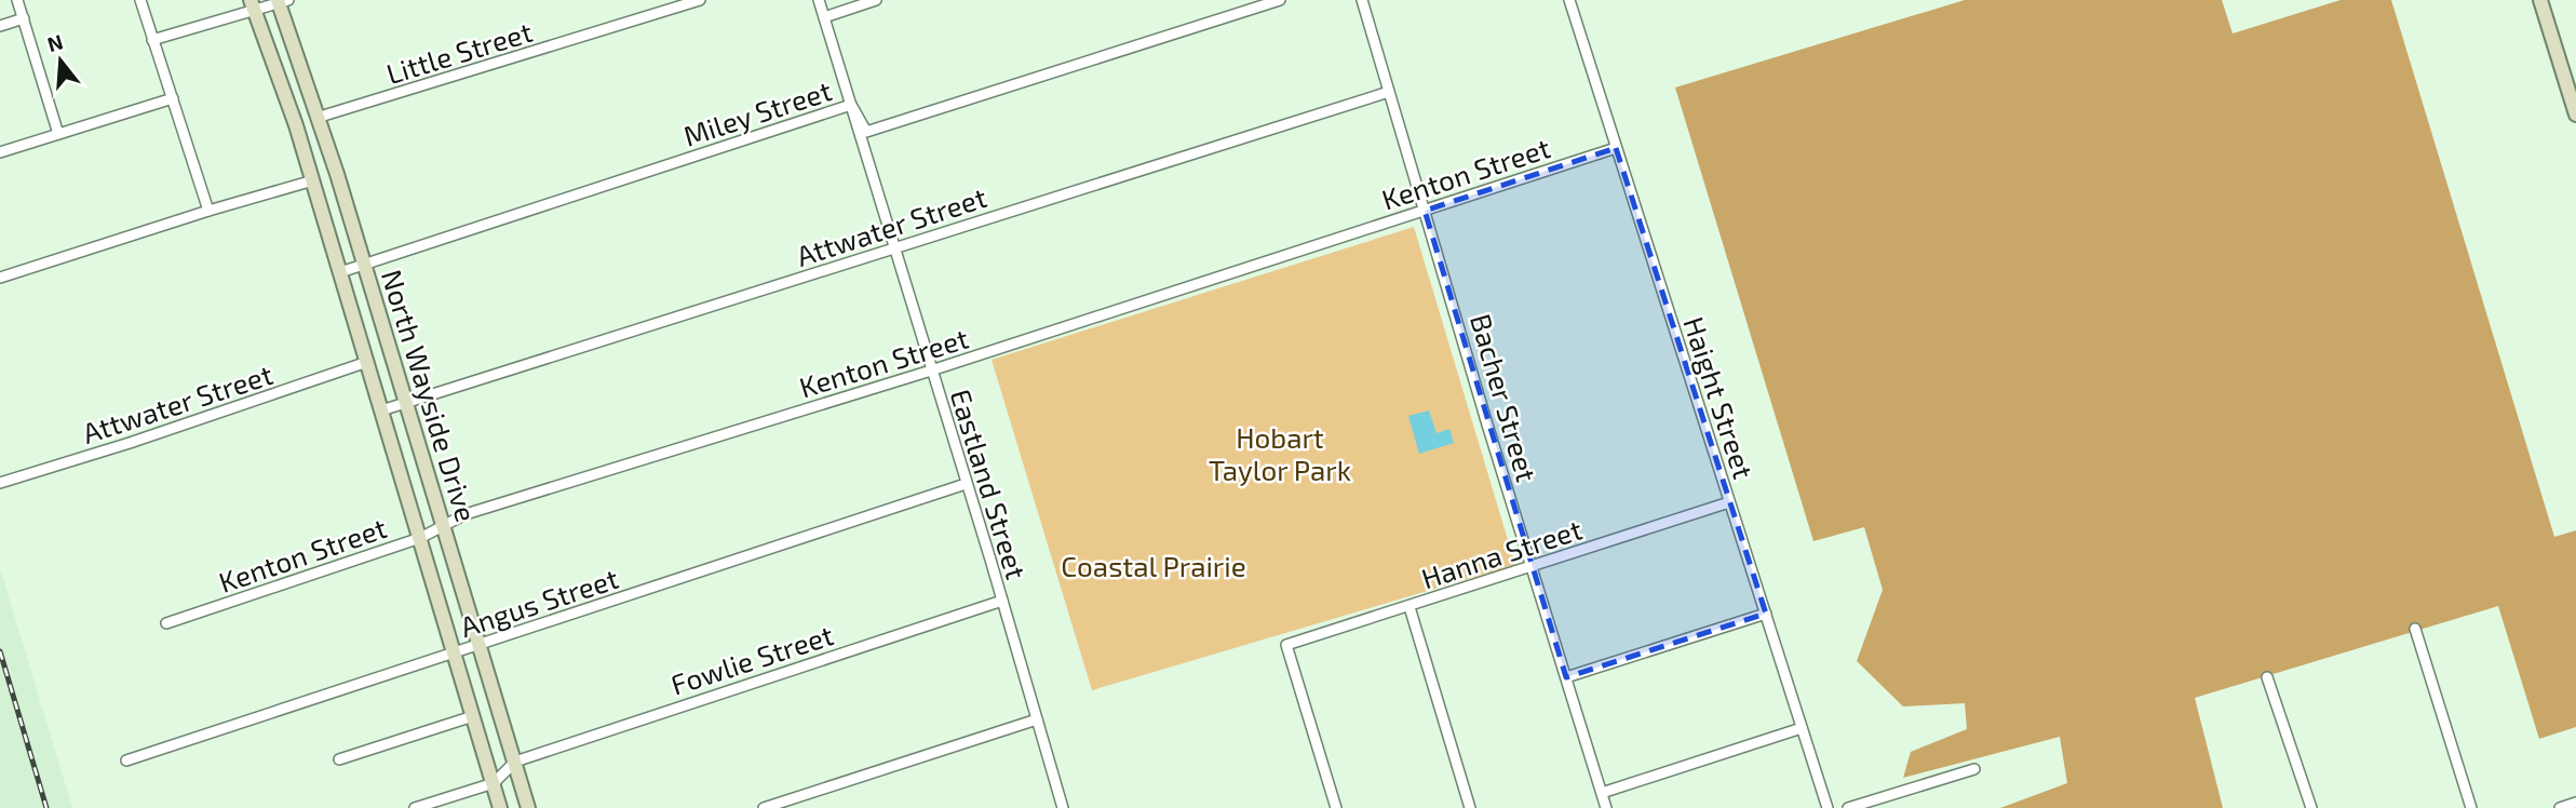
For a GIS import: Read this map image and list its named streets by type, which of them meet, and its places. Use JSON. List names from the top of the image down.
{
  "streets": {
    "main road": ["North Wayside Drive"],
    "street": [
      "Little Street",
      "Miley Street",
      "Kenton Street",
      "Attwater Street",
      "Bacher Street",
      "Haight Street",
      "Eastland Street",
      "Hanna Street",
      "Angus Street",
      "Fowlie Street"
    ]
  },
  "crossings": [
    ["Little Street", "North Wayside Drive"],
    ["Miley Street", "North Wayside Drive"],
    ["Miley Street", "Eastland Street"],
    ["Kenton Street", "North Wayside Drive"],
    ["Kenton Street", "Bacher Street"],
    ["Kenton Street", "Haight Street"],
    ["Kenton Street", "Eastland Street"],
    ["Attwater Street", "North Wayside Drive"],
    ["Attwater Street", "Bacher Street"],
    ["Attwater Street", "Eastland Street"],
    ["North Wayside Drive", "Angus Street"],
    ["North Wayside Drive", "Fowlie Street"],
    ["Bacher Street", "Hanna Street"],
    ["Haight Street", "Hanna Street"],
    ["Eastland Street", "Angus Street"],
    ["Eastland Street", "Fowlie Street"]
  ],
  "parks": ["Hobart Taylor Park", "Coastal Prairie"],
  "north": "top"
}
